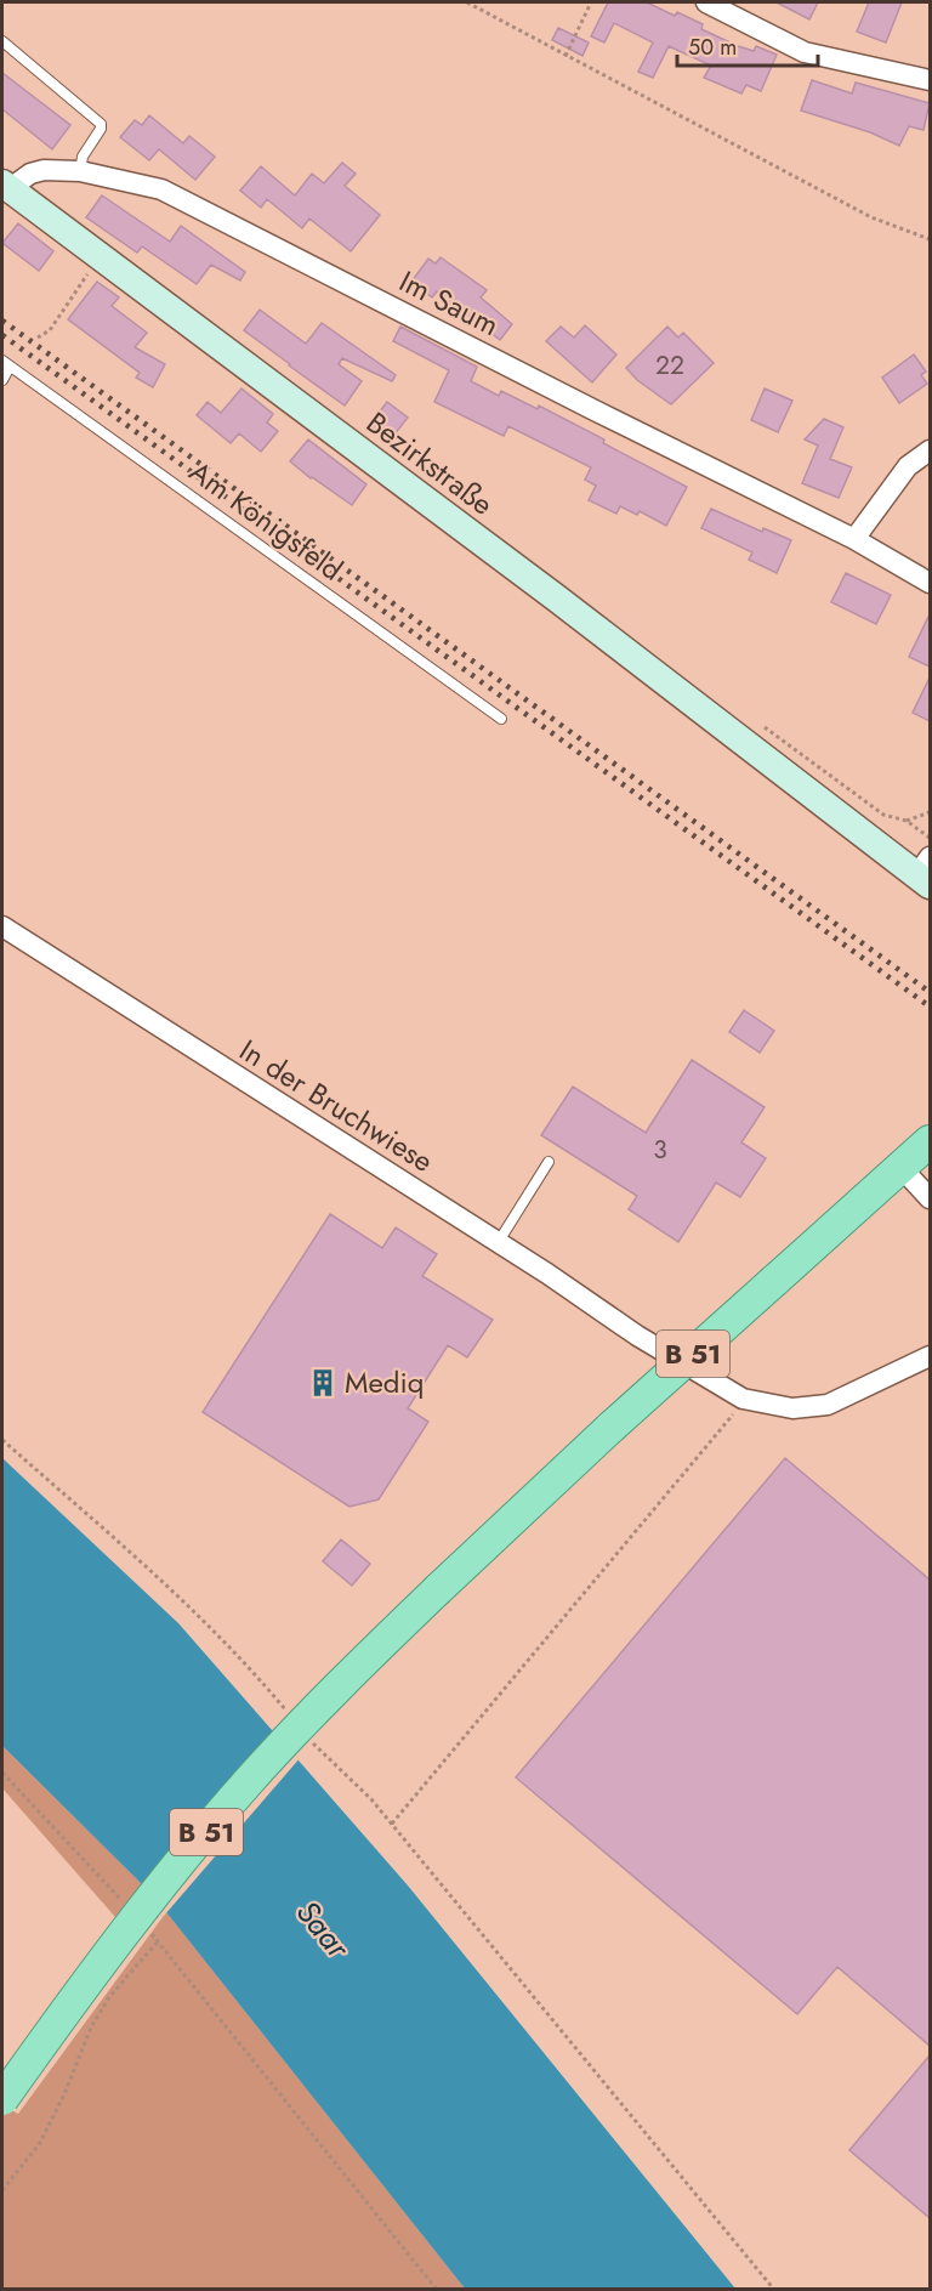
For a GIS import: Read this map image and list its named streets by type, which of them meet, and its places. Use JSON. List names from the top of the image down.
{
  "streets": {
    "main road": ["B 51"],
    "street": ["Im Saum", "Bezirkstraße", "In der Bruchwiese"],
    "lane": ["Am Königsfeld"]
  },
  "crossings": [
    ["Im Saum", "Bezirkstraße"]
  ],
  "water": ["Saar"],
  "places": {
    "building": ["Mediq"]
  },
  "house_numbers": ["22", "3"],
  "scale_bar": "50 m"
}
